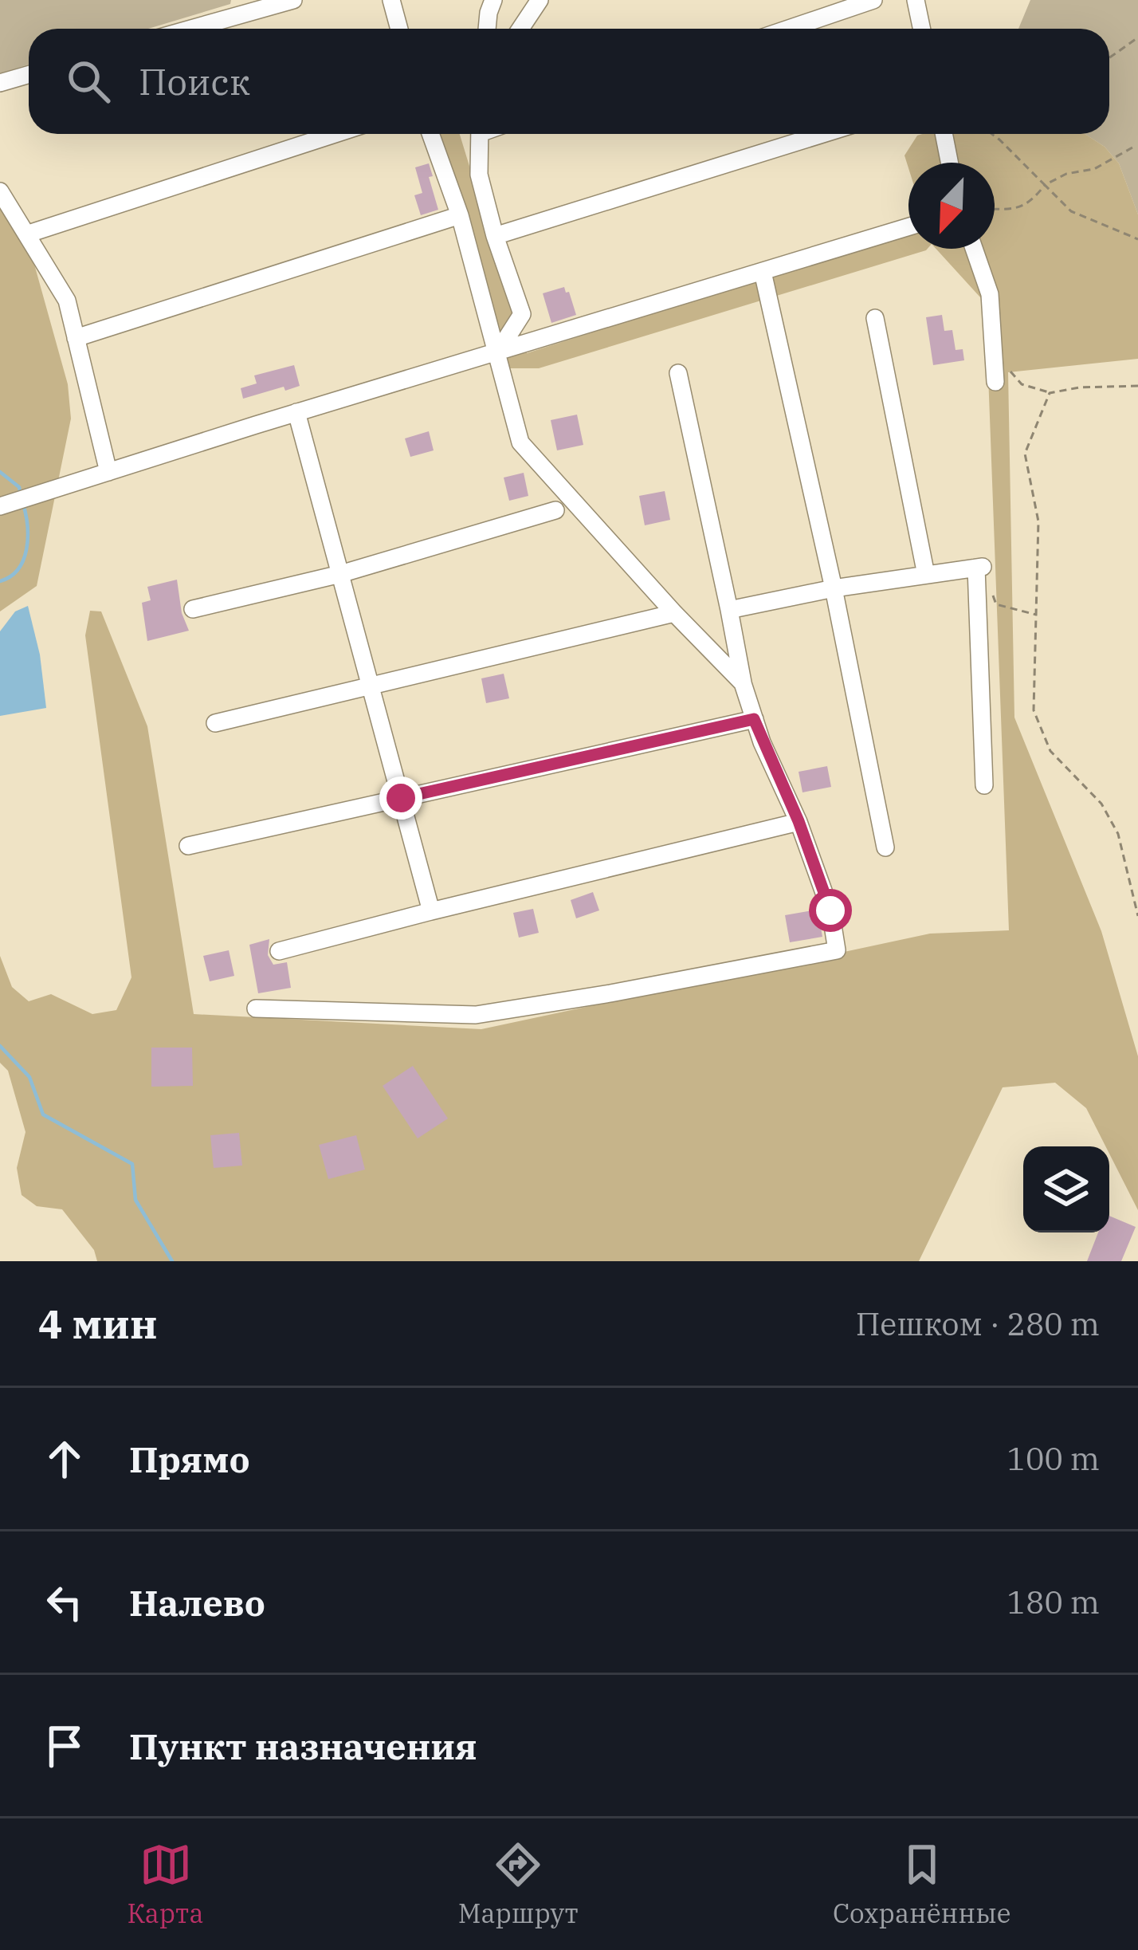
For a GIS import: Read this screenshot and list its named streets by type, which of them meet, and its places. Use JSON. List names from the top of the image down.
{
  "north": "bottom left",
  "page": {
    "search": "Поиск",
    "heading": ["4 мин", "Пешком · 280 m"],
    "list": [
      ["Прямо", "100 m"],
      ["Налево", "180 m"],
      "Пункт назначения"
    ],
    "nav": ["Карта", "Маршрут", "Сохранённые"]
  }
}
